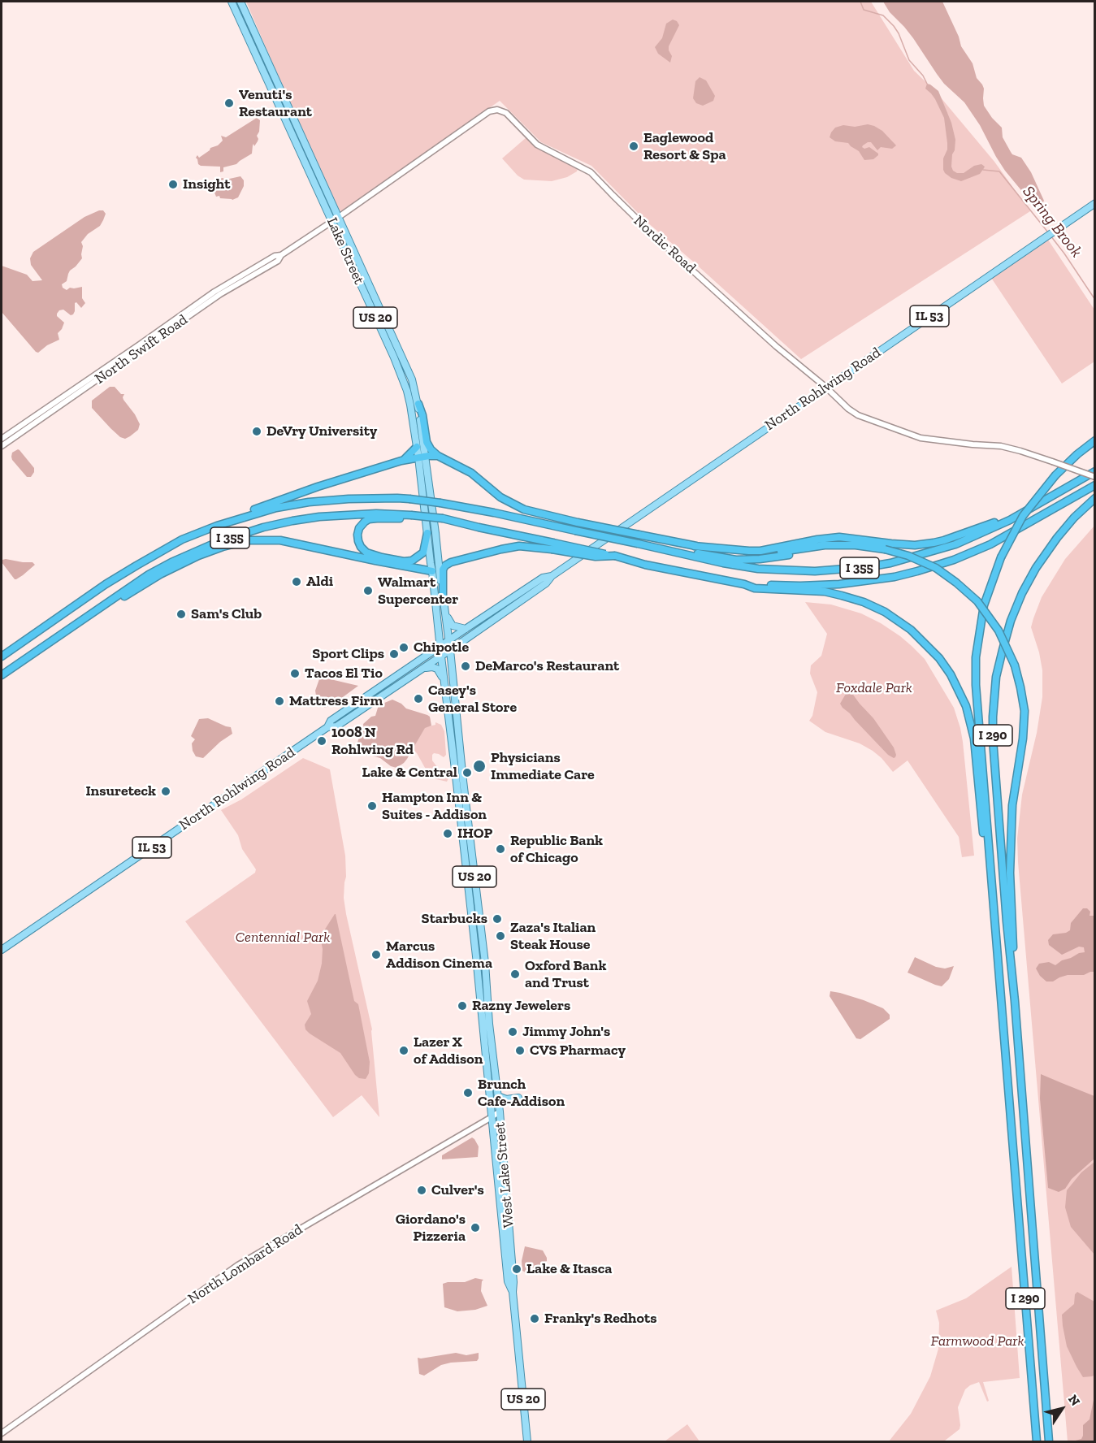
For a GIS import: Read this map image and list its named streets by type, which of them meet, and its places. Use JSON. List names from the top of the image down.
{
  "streets": {
    "highway": ["I 355", "I 290"],
    "main road": [
      "Lake Street",
      "IL 53",
      "US 20",
      "North Rohlwing Road",
      "West Lake Street"
    ],
    "street": ["Nordic Road", "North Swift Road", "North Lombard Road"]
  },
  "crossings": [
    ["Nordic Road", "North Swift Road"],
    ["Nordic Road", "North Rohlwing Road"],
    ["Lake Street", "North Swift Road"],
    ["Lake Street", "North Rohlwing Road"],
    ["Lake Street", "West Lake Street"],
    ["North Rohlwing Road", "West Lake Street"],
    ["West Lake Street", "North Lombard Road"]
  ],
  "water": ["Spring Brook"],
  "parks": ["Foxdale Park", "Centennial Park", "Farmwood Park"],
  "places": [
    "Venuti's Restaurant",
    "Eaglewood Resort & Spa",
    "Insight",
    "DeVry University",
    "Aldi",
    "Walmart Supercenter",
    "Sam's Club",
    "Chipotle",
    "Sport Clips",
    "DeMarco's Restaurant",
    "Tacos El Tio",
    "Casey's General Store",
    "Mattress Firm",
    "1008 N Rohlwing Rd",
    "Physicians Immediate Care",
    "Lake & Central",
    "Insureteck",
    "Hampton Inn & Suites - Addison",
    "IHOP",
    "Republic Bank of Chicago",
    "Starbucks",
    "Zaza's Italian Steak House",
    "Marcus Addison Cinema",
    "Oxford Bank and Trust",
    "Razny Jewelers",
    "Jimmy John's",
    "Lazer X of Addison",
    "CVS Pharmacy",
    "Brunch Cafe-Addison",
    "Culver's",
    "Giordano's Pizzeria",
    "Lake & Itasca",
    "Franky's Redhots"
  ],
  "north": "top right"
}
